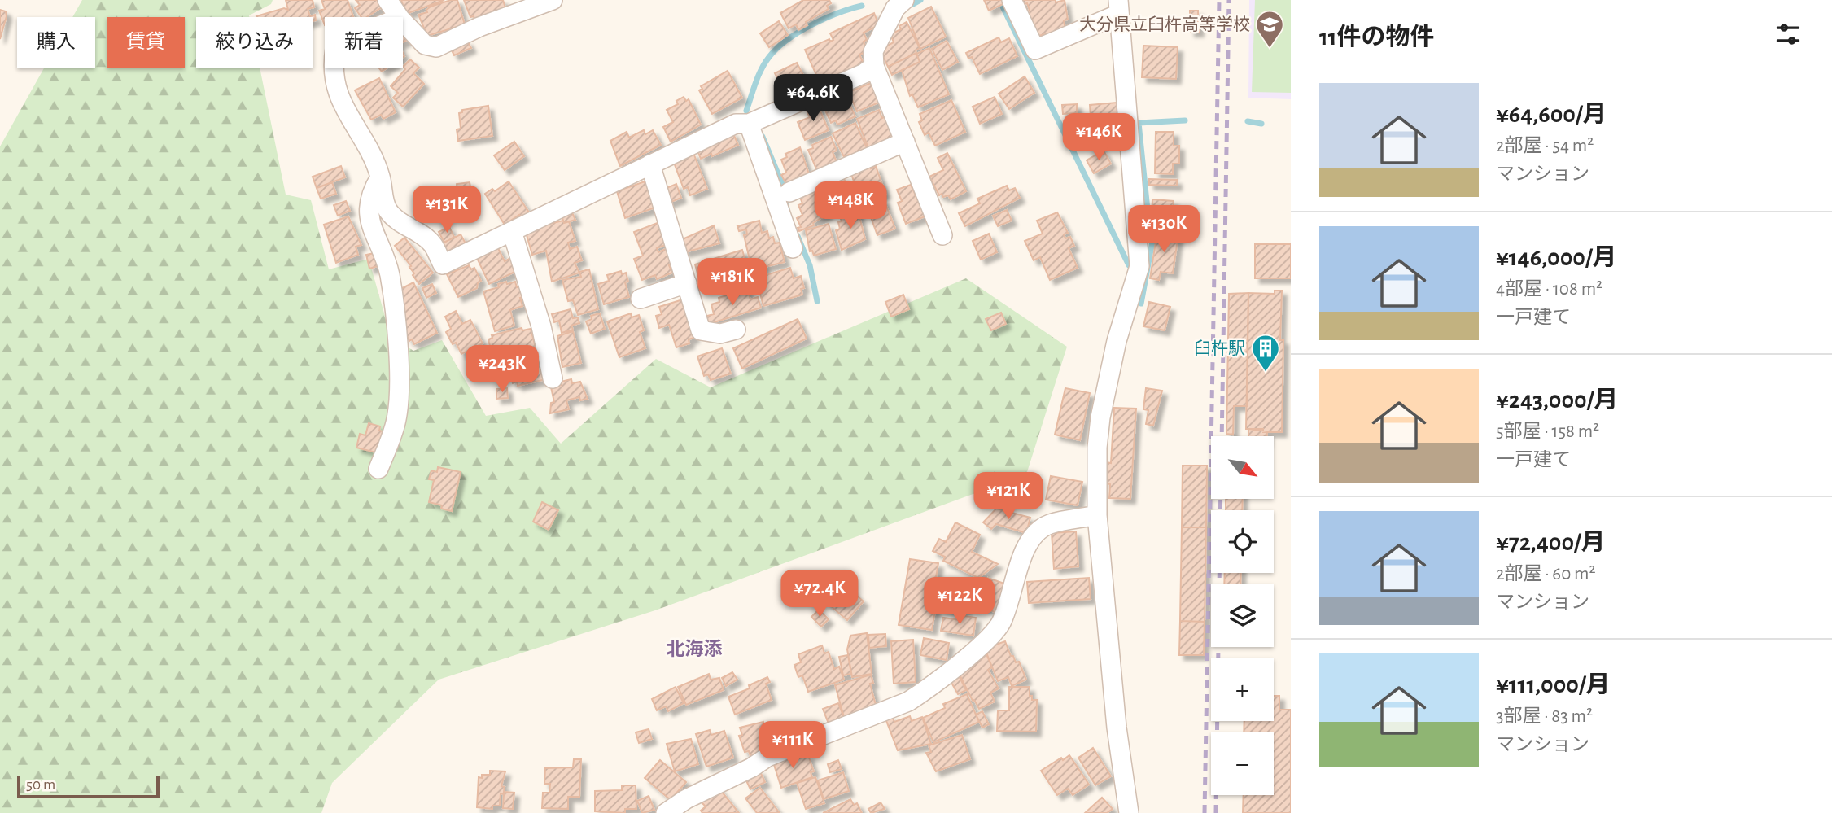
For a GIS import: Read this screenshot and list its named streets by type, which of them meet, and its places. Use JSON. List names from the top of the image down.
{
  "districts": ["北海添"],
  "places": {
    "school or university": ["大分県立臼杵高等学校"],
    "building": ["臼杵駅"]
  },
  "scale_bar": "50 m",
  "north": "bottom right",
  "page": {
    "heading": "11件の物件",
    "chip": [
      "購入",
      "賃貸",
      "絞り込み",
      "新着"
    ],
    "list": [
      {
        "name": "¥64,600/月",
        "note": "2部屋 · 54 m² · マンション"
      },
      {
        "name": "¥146,000/月",
        "note": "4部屋 · 108 m² · 一戸建て"
      },
      {
        "name": "¥243,000/月",
        "note": "5部屋 · 158 m² · 一戸建て"
      },
      {
        "name": "¥72,400/月",
        "note": "2部屋 · 60 m² · マンション"
      },
      {
        "name": "¥111,000/月",
        "note": "3部屋 · 83 m² · マンション"
      }
    ],
    "price": [
      "¥64.6K",
      "¥146K",
      "¥148K",
      "¥131K",
      "¥130K",
      "¥181K",
      "¥243K",
      "¥121K",
      "¥72.4K",
      "¥122K",
      "¥111K"
    ],
    "map_buttons": ["+", "−"],
    "scale": "50 m"
  }
}
